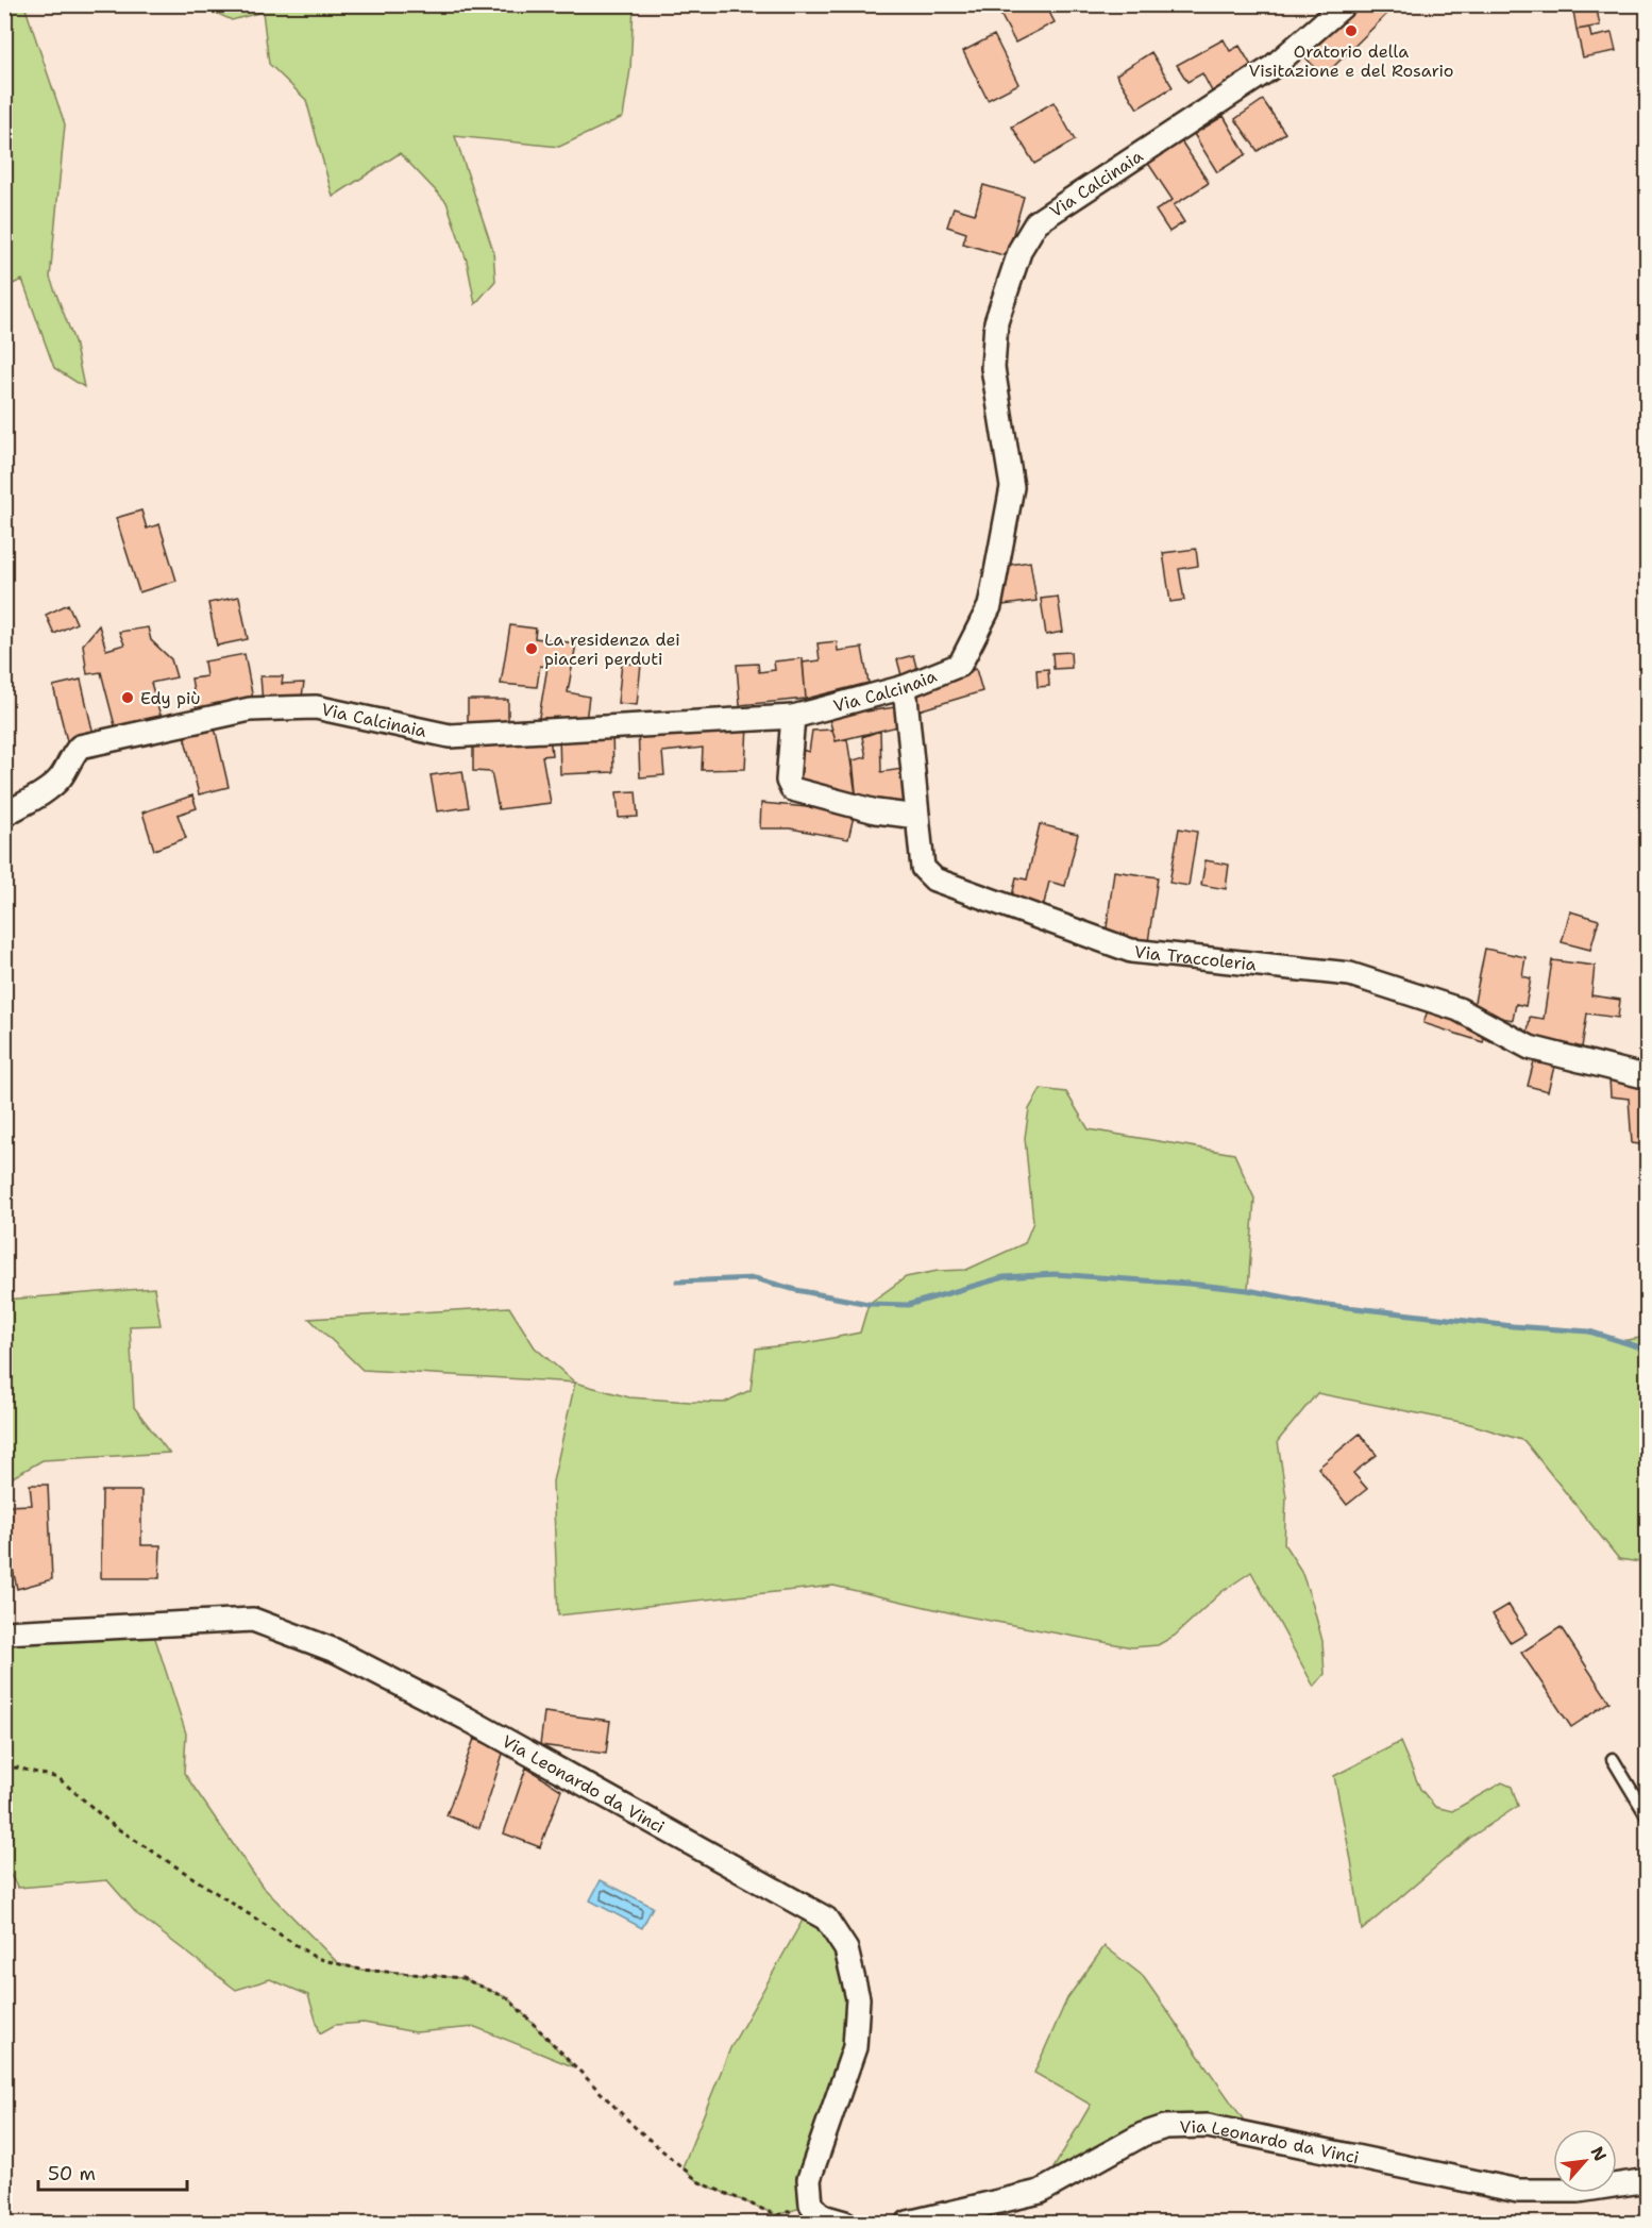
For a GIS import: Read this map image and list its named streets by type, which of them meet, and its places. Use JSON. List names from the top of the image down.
{
  "streets": {
    "street": ["Via Calcinaia", "Via Traccoleria", "Via Leonardo da Vinci"]
  },
  "crossings": [
    ["Via Calcinaia", "Via Traccoleria"]
  ],
  "places": ["Oratorio della Visitazione e del Rosario", "La residenza dei piaceri perduti", "Edy più"],
  "scale_bar": "50 m",
  "north": "top right"
}
